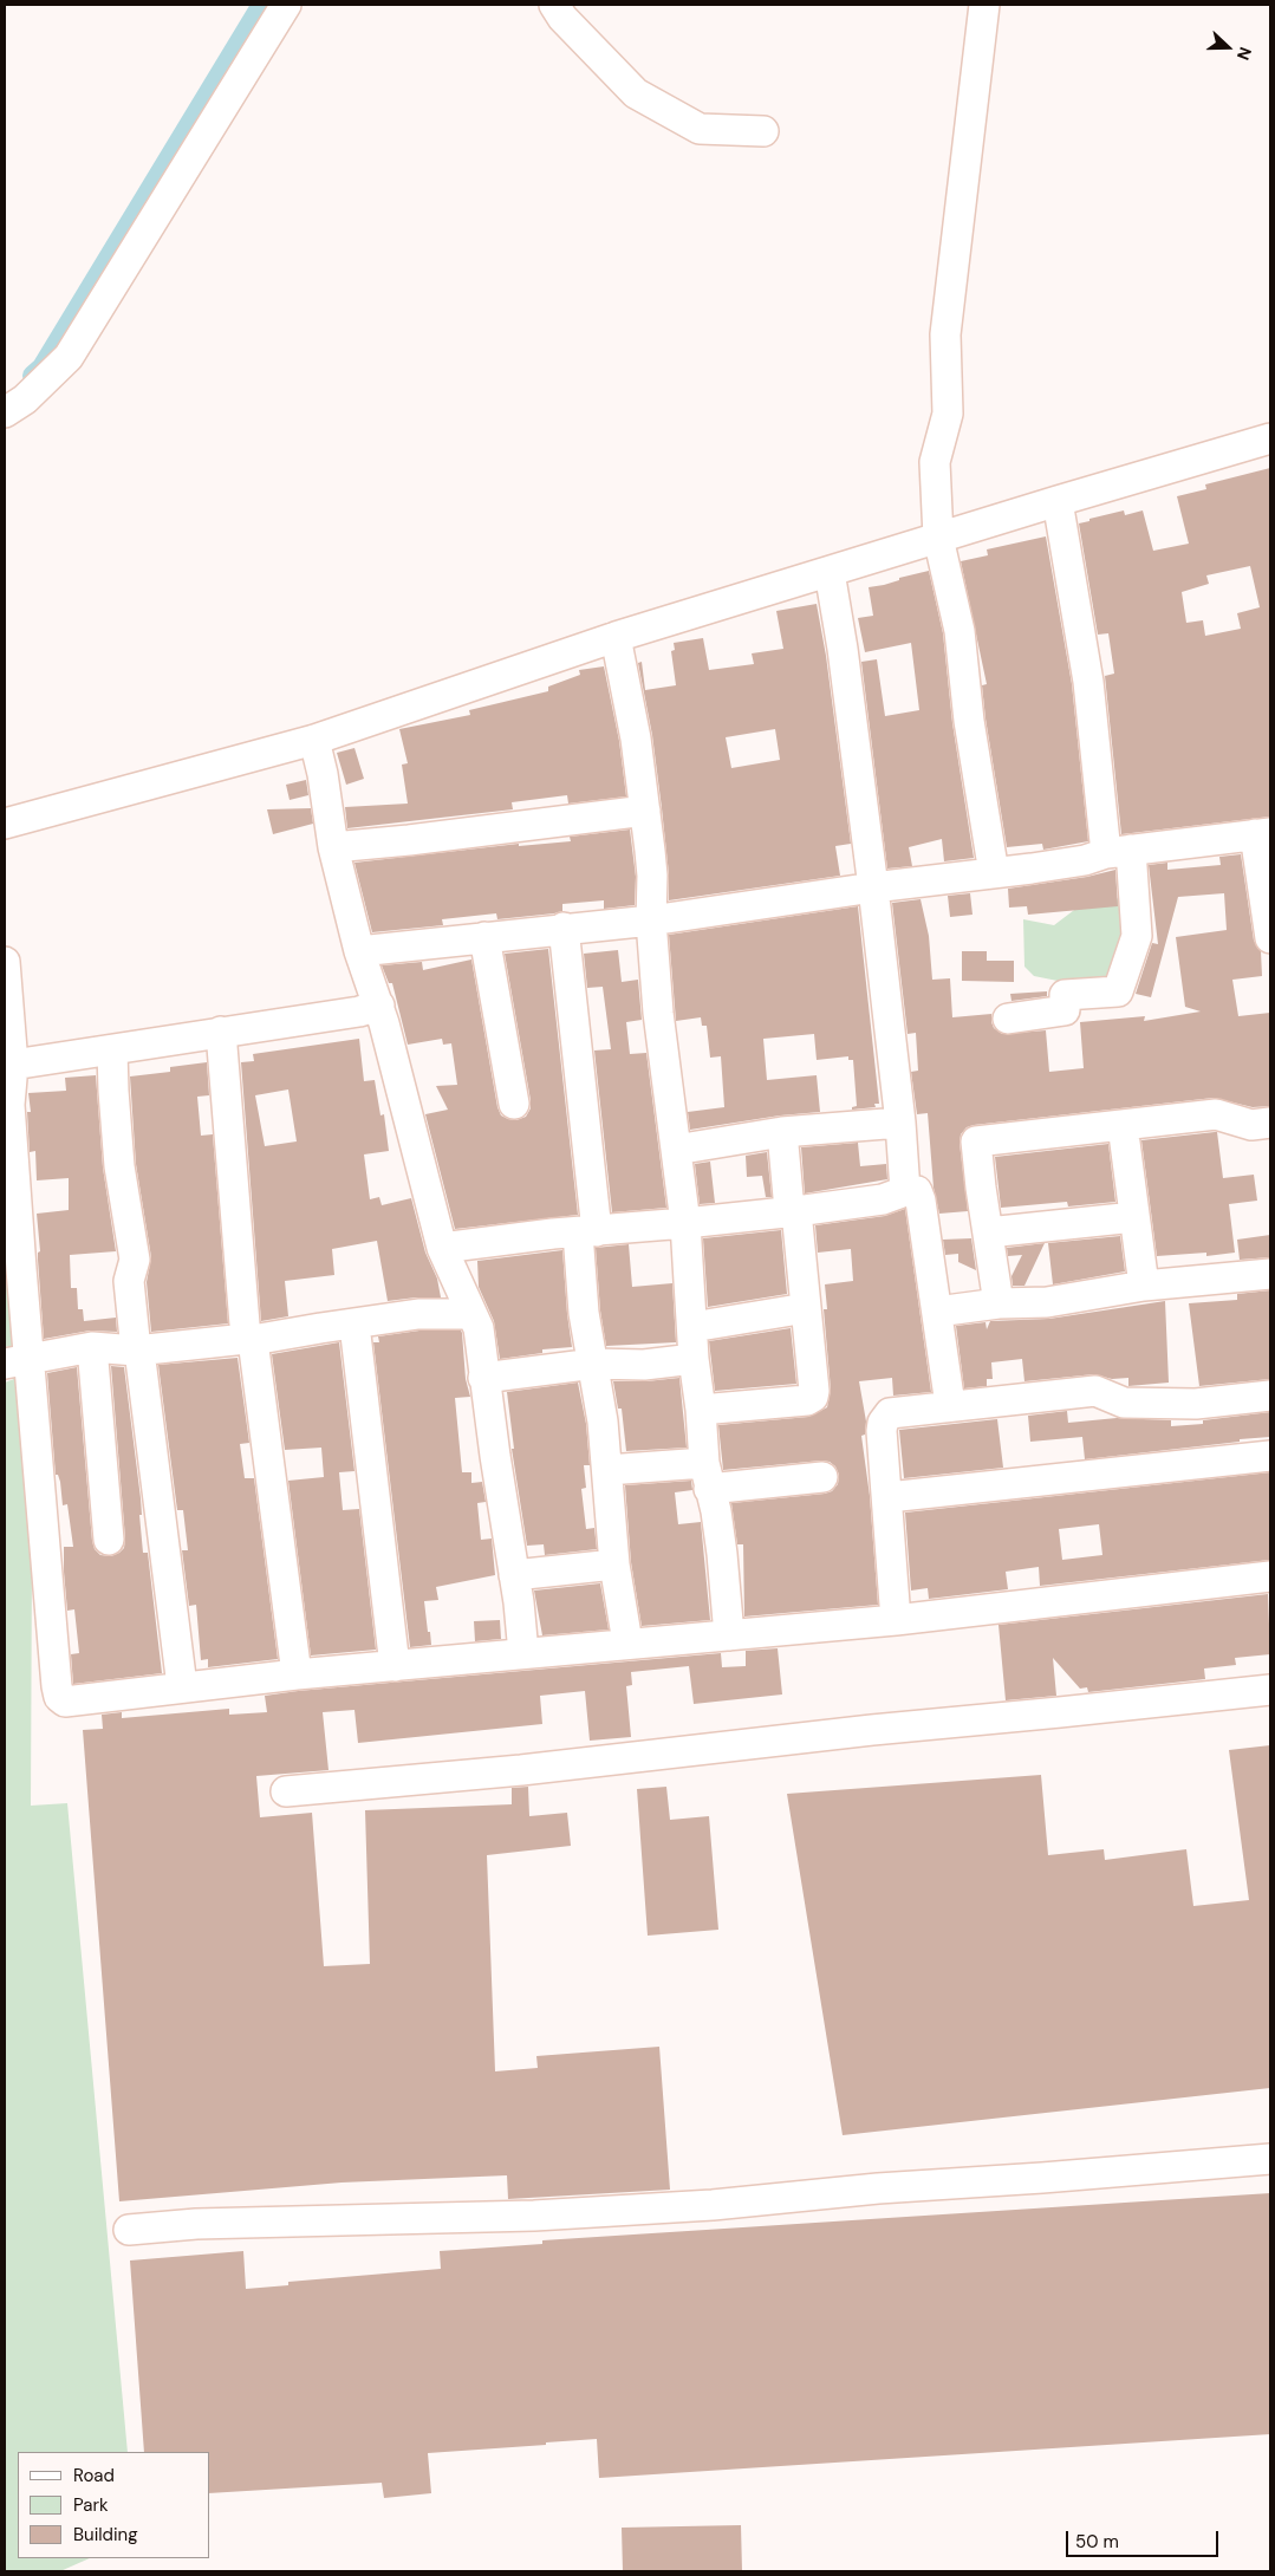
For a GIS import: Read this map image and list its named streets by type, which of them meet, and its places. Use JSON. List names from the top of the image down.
{
  "legend": ["Road", "Park", "Building"],
  "scale_bar": "50 m",
  "north": "right"
}
